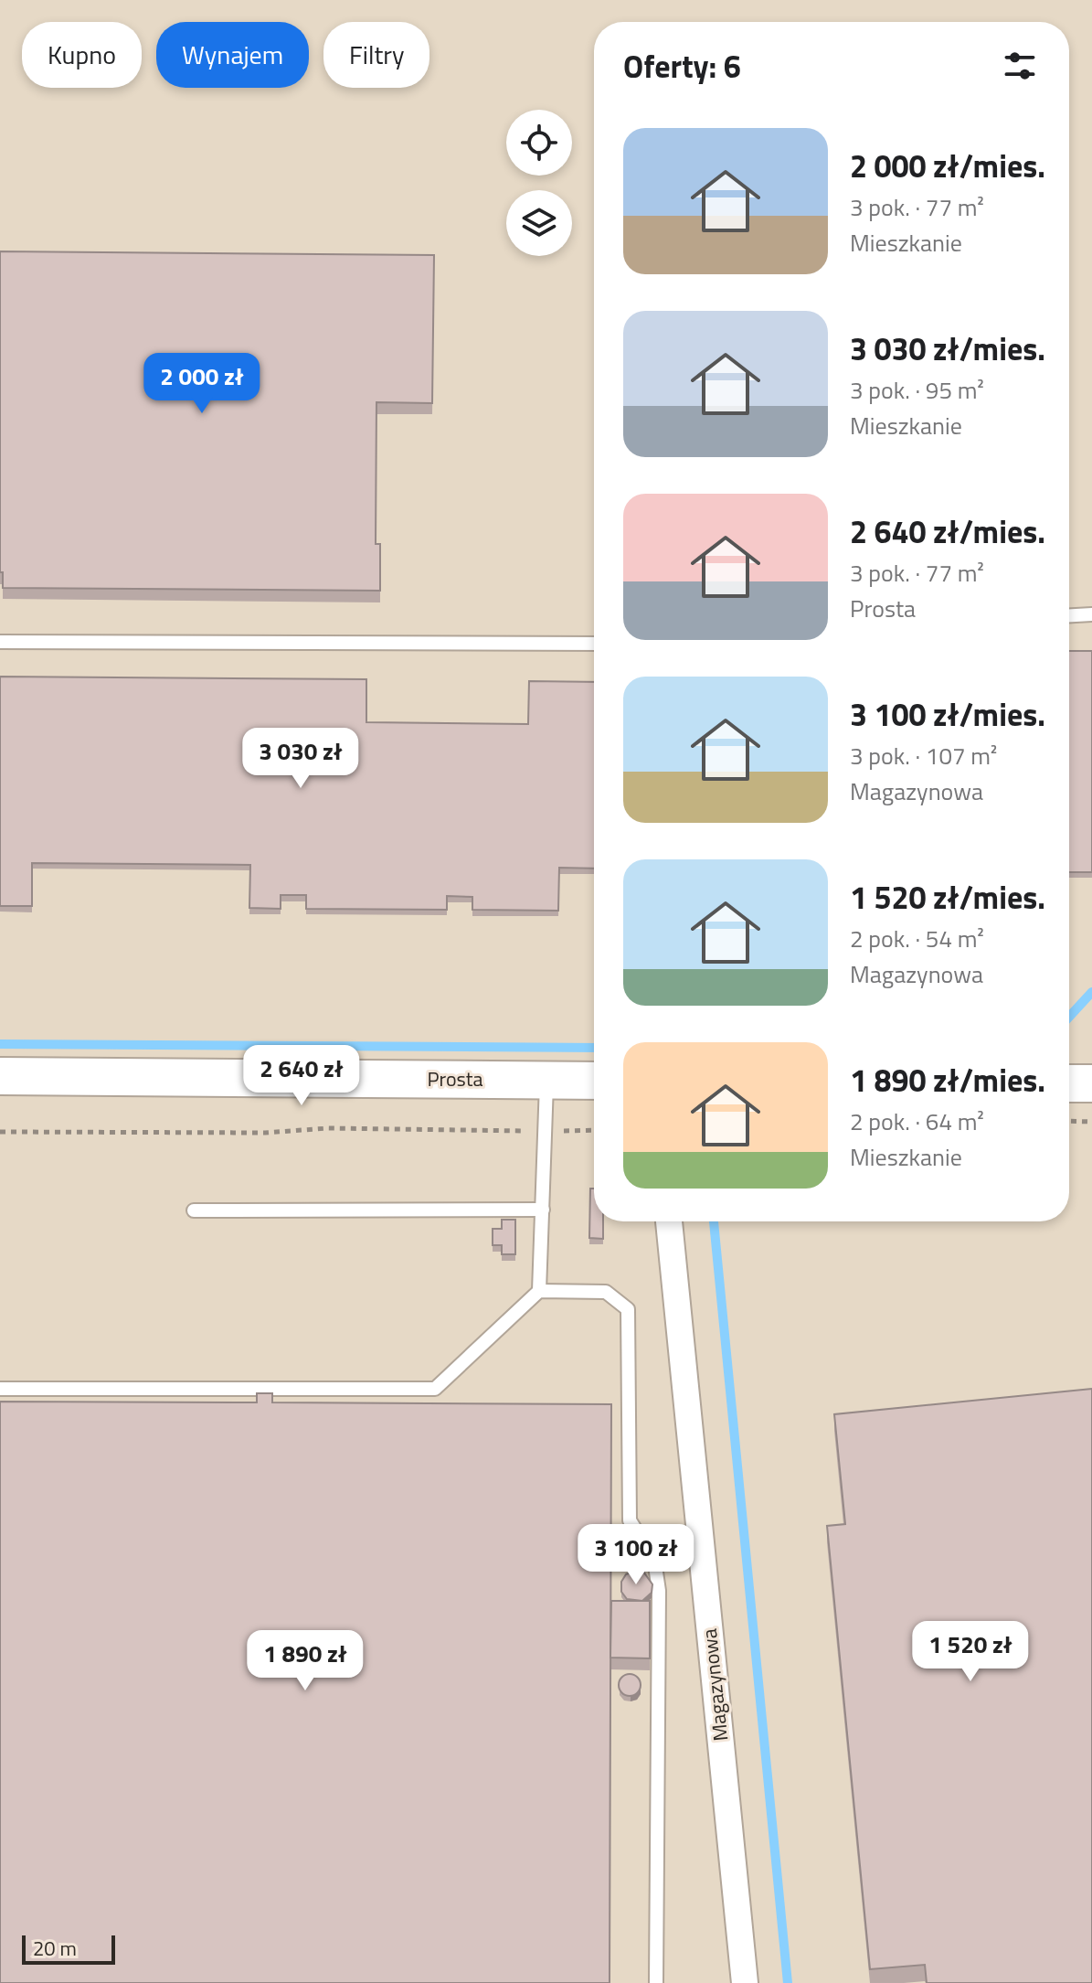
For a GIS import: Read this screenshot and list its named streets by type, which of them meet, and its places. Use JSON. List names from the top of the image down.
{
  "streets": {
    "street": ["Prosta", "Magazynowa"]
  },
  "scale_bar": "20 m",
  "page": {
    "chip": ["Kupno", "Wynajem", "Filtry"],
    "heading": "Oferty: 6",
    "list": [
      {
        "name": "2 000 zł/mies.",
        "note": "3 pok. · 77 m² · Mieszkanie"
      },
      {
        "name": "3 030 zł/mies.",
        "note": "3 pok. · 95 m² · Mieszkanie"
      },
      {
        "name": "2 640 zł/mies.",
        "note": "3 pok. · 77 m² · Prosta"
      },
      {
        "name": "3 100 zł/mies.",
        "note": "3 pok. · 107 m² · Magazynowa"
      },
      {
        "name": "1 520 zł/mies.",
        "note": "2 pok. · 54 m² · Magazynowa"
      },
      {
        "name": "1 890 zł/mies.",
        "note": "2 pok. · 64 m² · Mieszkanie"
      }
    ],
    "price": [
      "2 000 zł",
      "3 030 zł",
      "2 640 zł",
      "3 100 zł",
      "1 520 zł",
      "1 890 zł"
    ],
    "scale": "20 m"
  }
}
